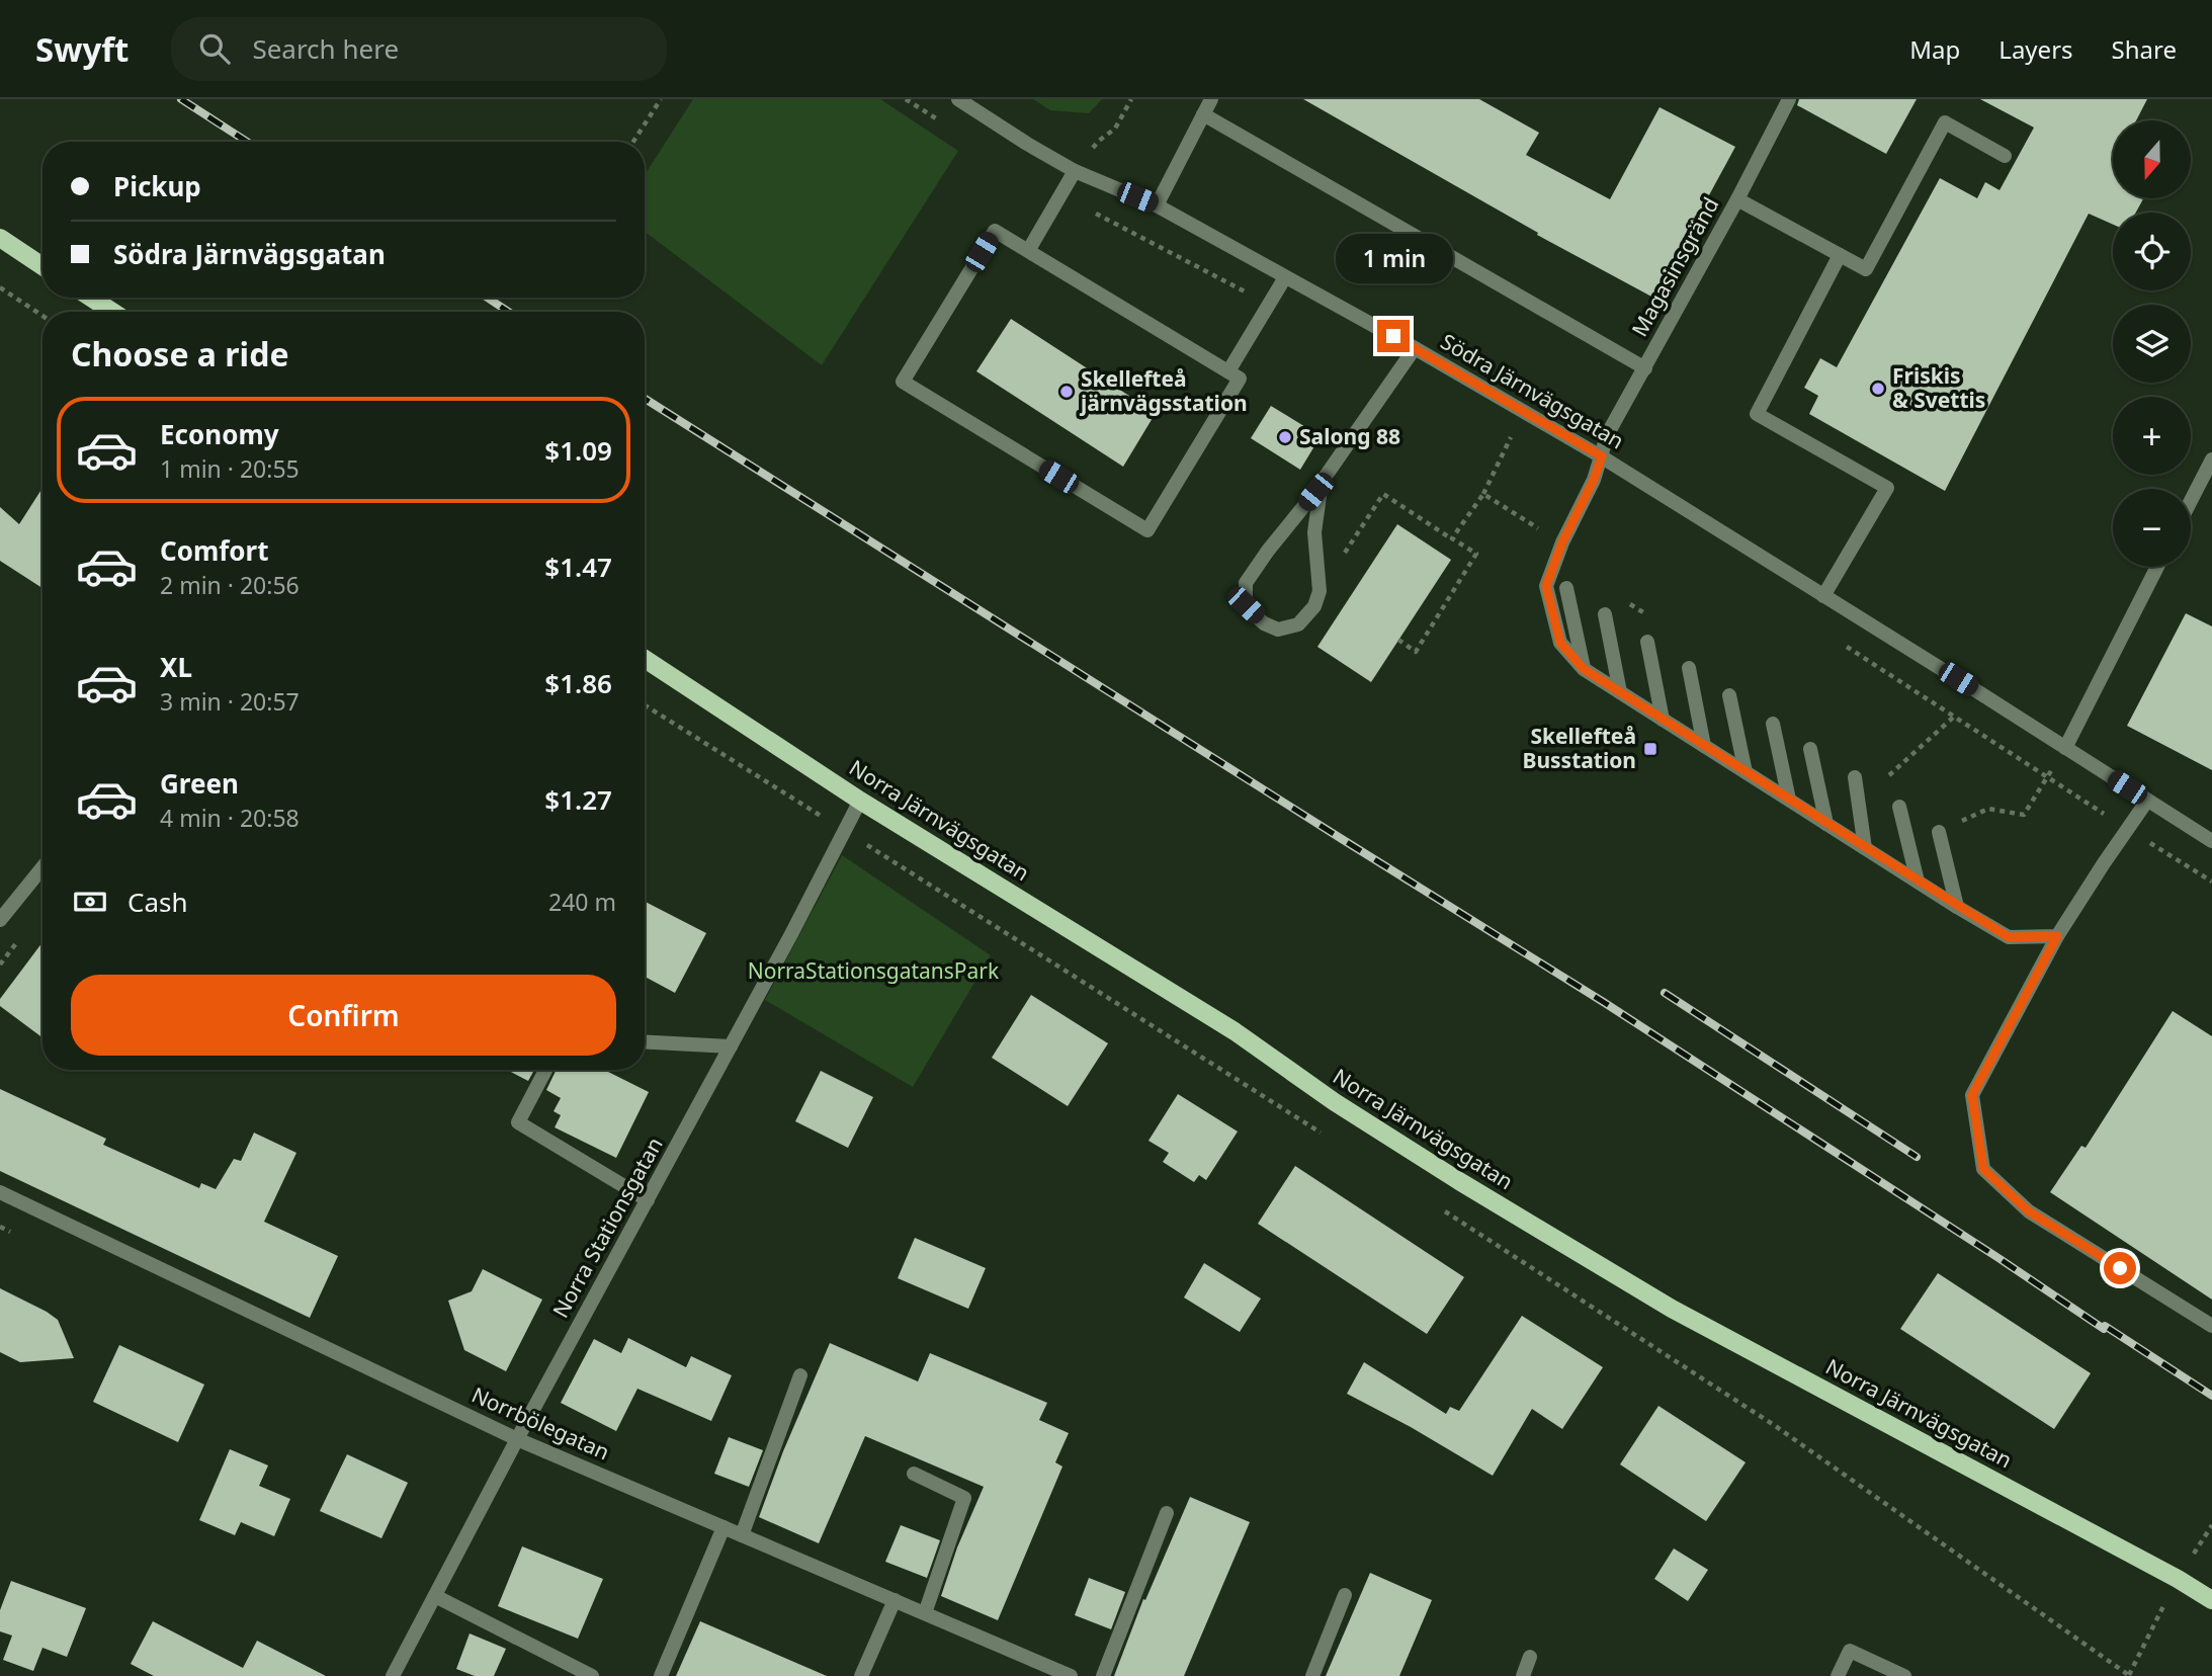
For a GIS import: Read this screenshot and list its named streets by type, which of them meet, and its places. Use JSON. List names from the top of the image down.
{
  "streets": {
    "main road": ["Norra Järnvägsgatan"],
    "street": [
      "Magasinsgränd",
      "Södra Järnvägsgatan",
      "Norra Stationsgatan",
      "Norrbölegatan"
    ]
  },
  "crossings": [
    ["Magasinsgränd", "Södra Järnvägsgatan"],
    ["Norra Järnvägsgatan", "Norra Stationsgatan"],
    ["Norra Stationsgatan", "Norrbölegatan"]
  ],
  "parks": ["NorraStationsgatansPark"],
  "places": {
    "other": ["Friskis & Svettis", "Skellefteå järnvägsstation", "Salong 88"],
    "transit": ["Skellefteå Busstation"]
  },
  "north": "bottom",
  "page": {
    "header": "Swyft",
    "search": "Search here",
    "nav": ["Map", "Layers", "Share"],
    "map_buttons": ["+", "−"],
    "banner": ["Pickup", "Södra Järnvägsgatan"],
    "bubble": "1 min",
    "heading": "Choose a ride",
    "list": [
      {
        "name": "Economy",
        "note": "1 min · 20:55",
        "value": "$1.09"
      },
      {
        "name": "Comfort",
        "note": "2 min · 20:56",
        "value": "$1.47"
      },
      {
        "name": "XL",
        "note": "3 min · 20:57",
        "value": "$1.86"
      },
      {
        "name": "Green",
        "note": "4 min · 20:58",
        "value": "$1.27"
      }
    ],
    "pay": ["Cash", "240 m"],
    "buttons": "Confirm"
  }
}
